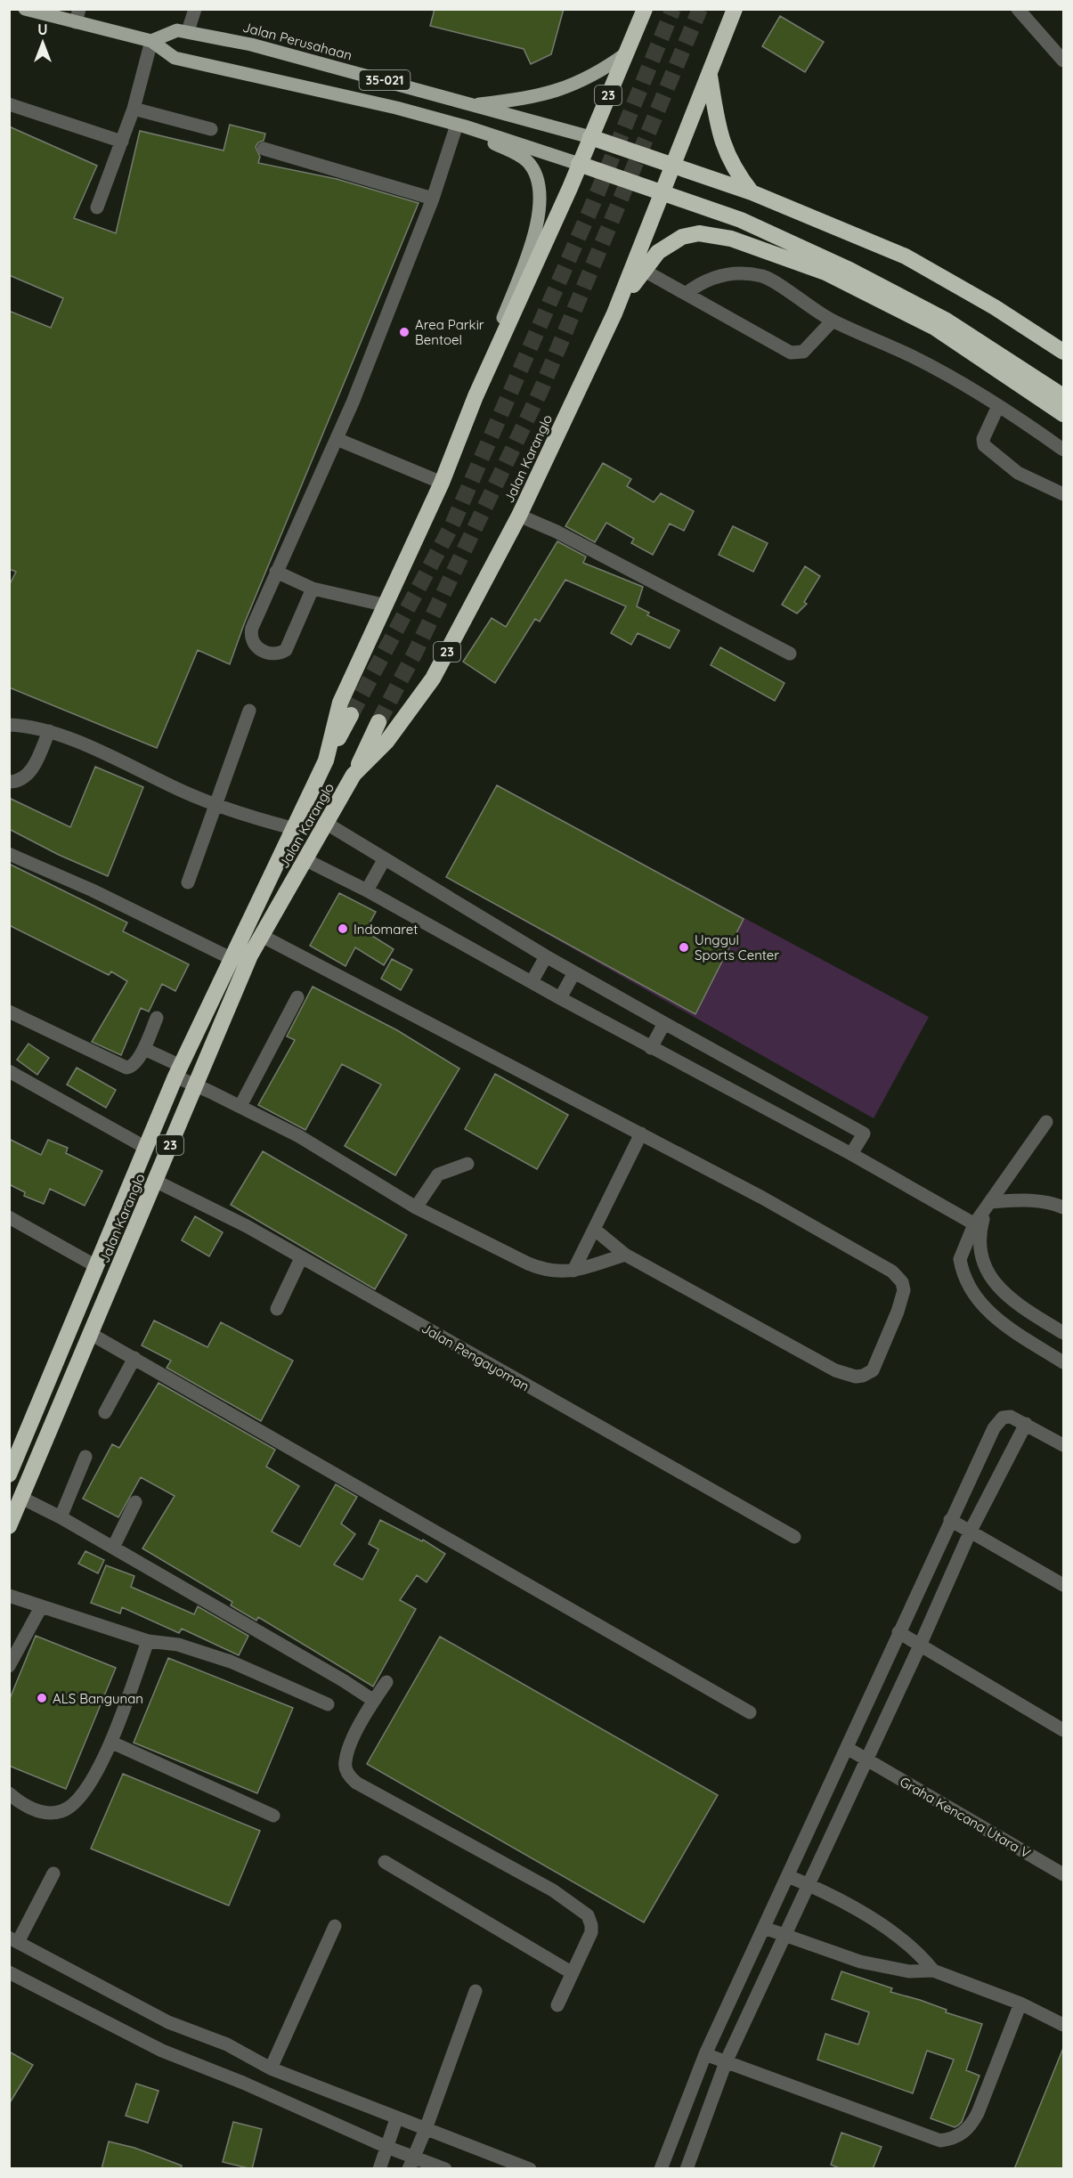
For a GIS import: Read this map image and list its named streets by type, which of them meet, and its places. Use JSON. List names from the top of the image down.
{
  "streets": {
    "highway": ["23", "Jalan Karanglo"],
    "main road": ["Jalan Perusahaan", "35-021"],
    "street": ["Jalan Pengayoman", "Graha Kencana Utara V"]
  },
  "crossings": [
    ["Jalan Perusahaan", "35-021"],
    ["Jalan Perusahaan", "23"],
    ["Jalan Perusahaan", "Jalan Karanglo"],
    ["35-021", "23"],
    ["35-021", "Jalan Karanglo"],
    ["23", "Jalan Karanglo"],
    ["Jalan Karanglo", "Jalan Pengayoman"]
  ],
  "places": [
    "Area Parkir Bentoel",
    "Indomaret",
    "Unggul Sports Center",
    "ALS Bangunan"
  ],
  "north": "top"
}
